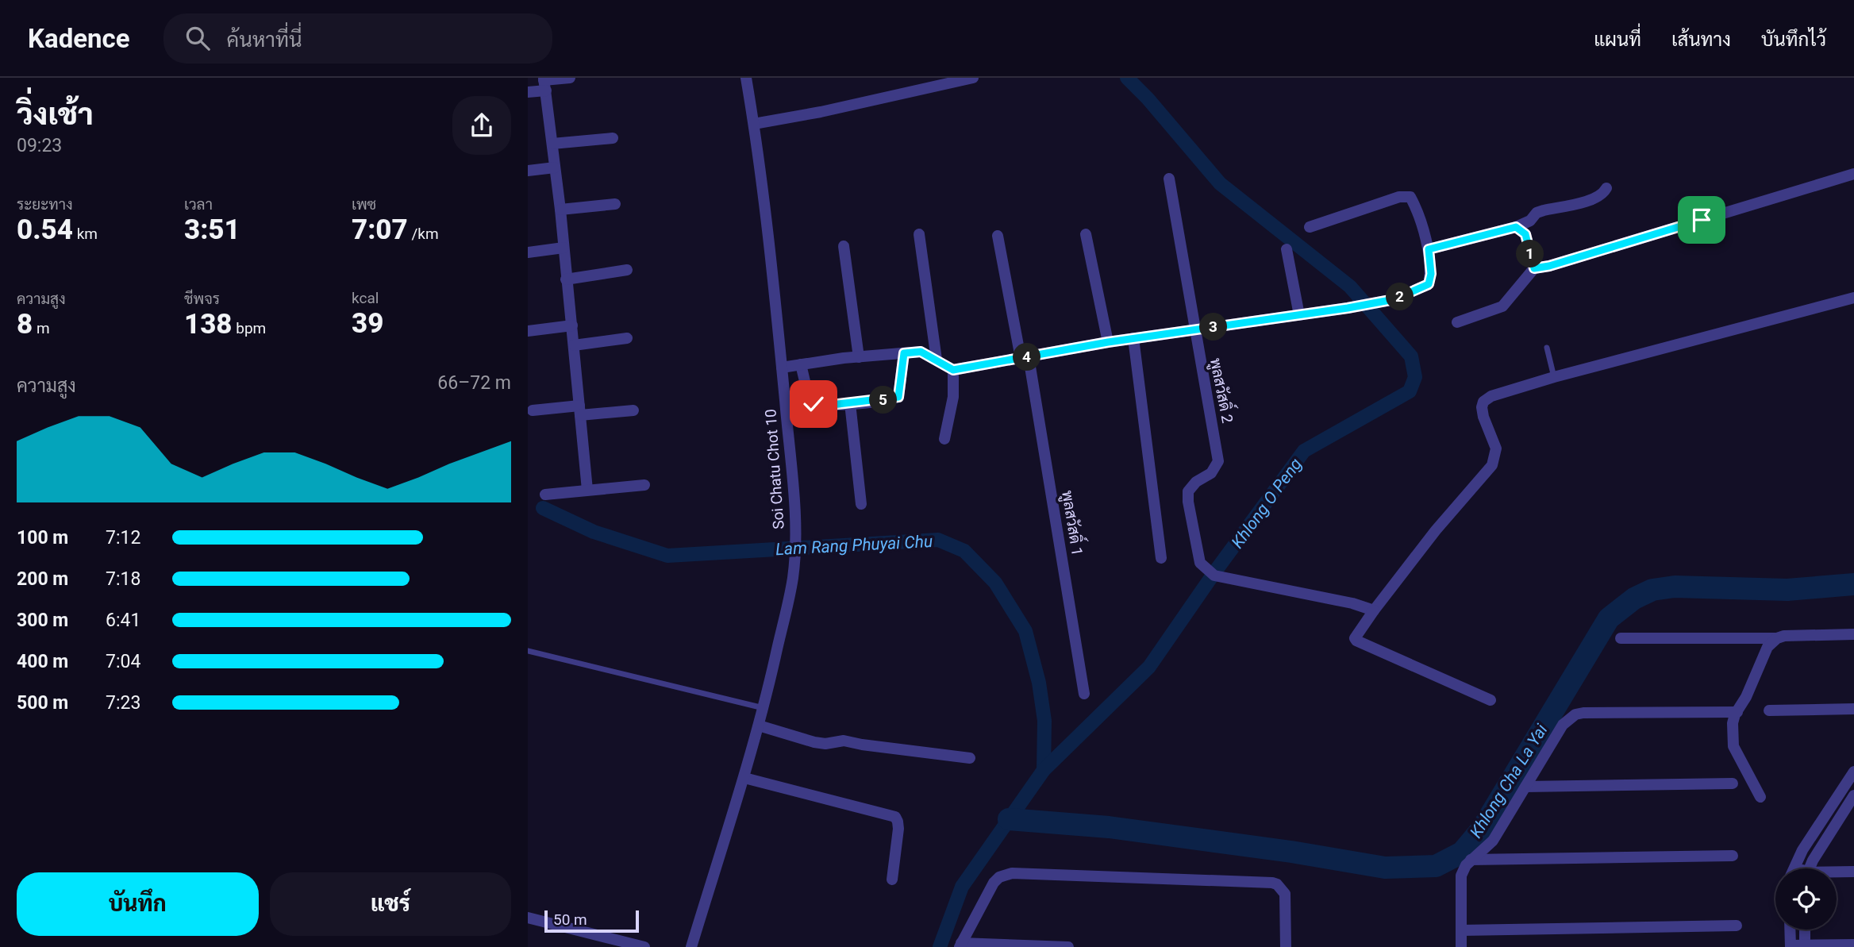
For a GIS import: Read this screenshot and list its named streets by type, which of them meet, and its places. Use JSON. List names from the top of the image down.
{
  "streets": {
    "street": ["พูลสวัสดิ์ 2", "Soi Chatu Chot 10", "พูลสวัสดิ์ 1"]
  },
  "water": ["Khlong O Peng", "Lam Rang Phuyai Chu", "Khlong Cha La Yai"],
  "scale_bar": "50 m",
  "page": {
    "header": "Kadence",
    "search": "ค้นหาที่นี่",
    "nav": ["แผนที่", "เส้นทาง", "บันทึกไว้"],
    "heading": ["วิ่งเช้า", "09:23"],
    "stats": [
      ["ระยะทาง", "0.54 km"],
      ["เวลา", "3:51"],
      ["เพซ", "7:07 /km"],
      ["ความสูง", "8 m"],
      ["ชีพจร", "138 bpm"],
      ["kcal", "39"]
    ],
    "pins": [
      "1",
      "2",
      "3",
      "4",
      "5"
    ],
    "chart": ["ความสูง", "66–72 m"],
    "list": [
      {
        "name": "100 m",
        "note": "7:12"
      },
      {
        "name": "200 m",
        "note": "7:18"
      },
      {
        "name": "300 m",
        "note": "6:41"
      },
      {
        "name": "400 m",
        "note": "7:04"
      },
      {
        "name": "500 m",
        "note": "7:23"
      }
    ],
    "buttons": ["บันทึก", "แชร์"],
    "scale": "50 m"
  }
}
